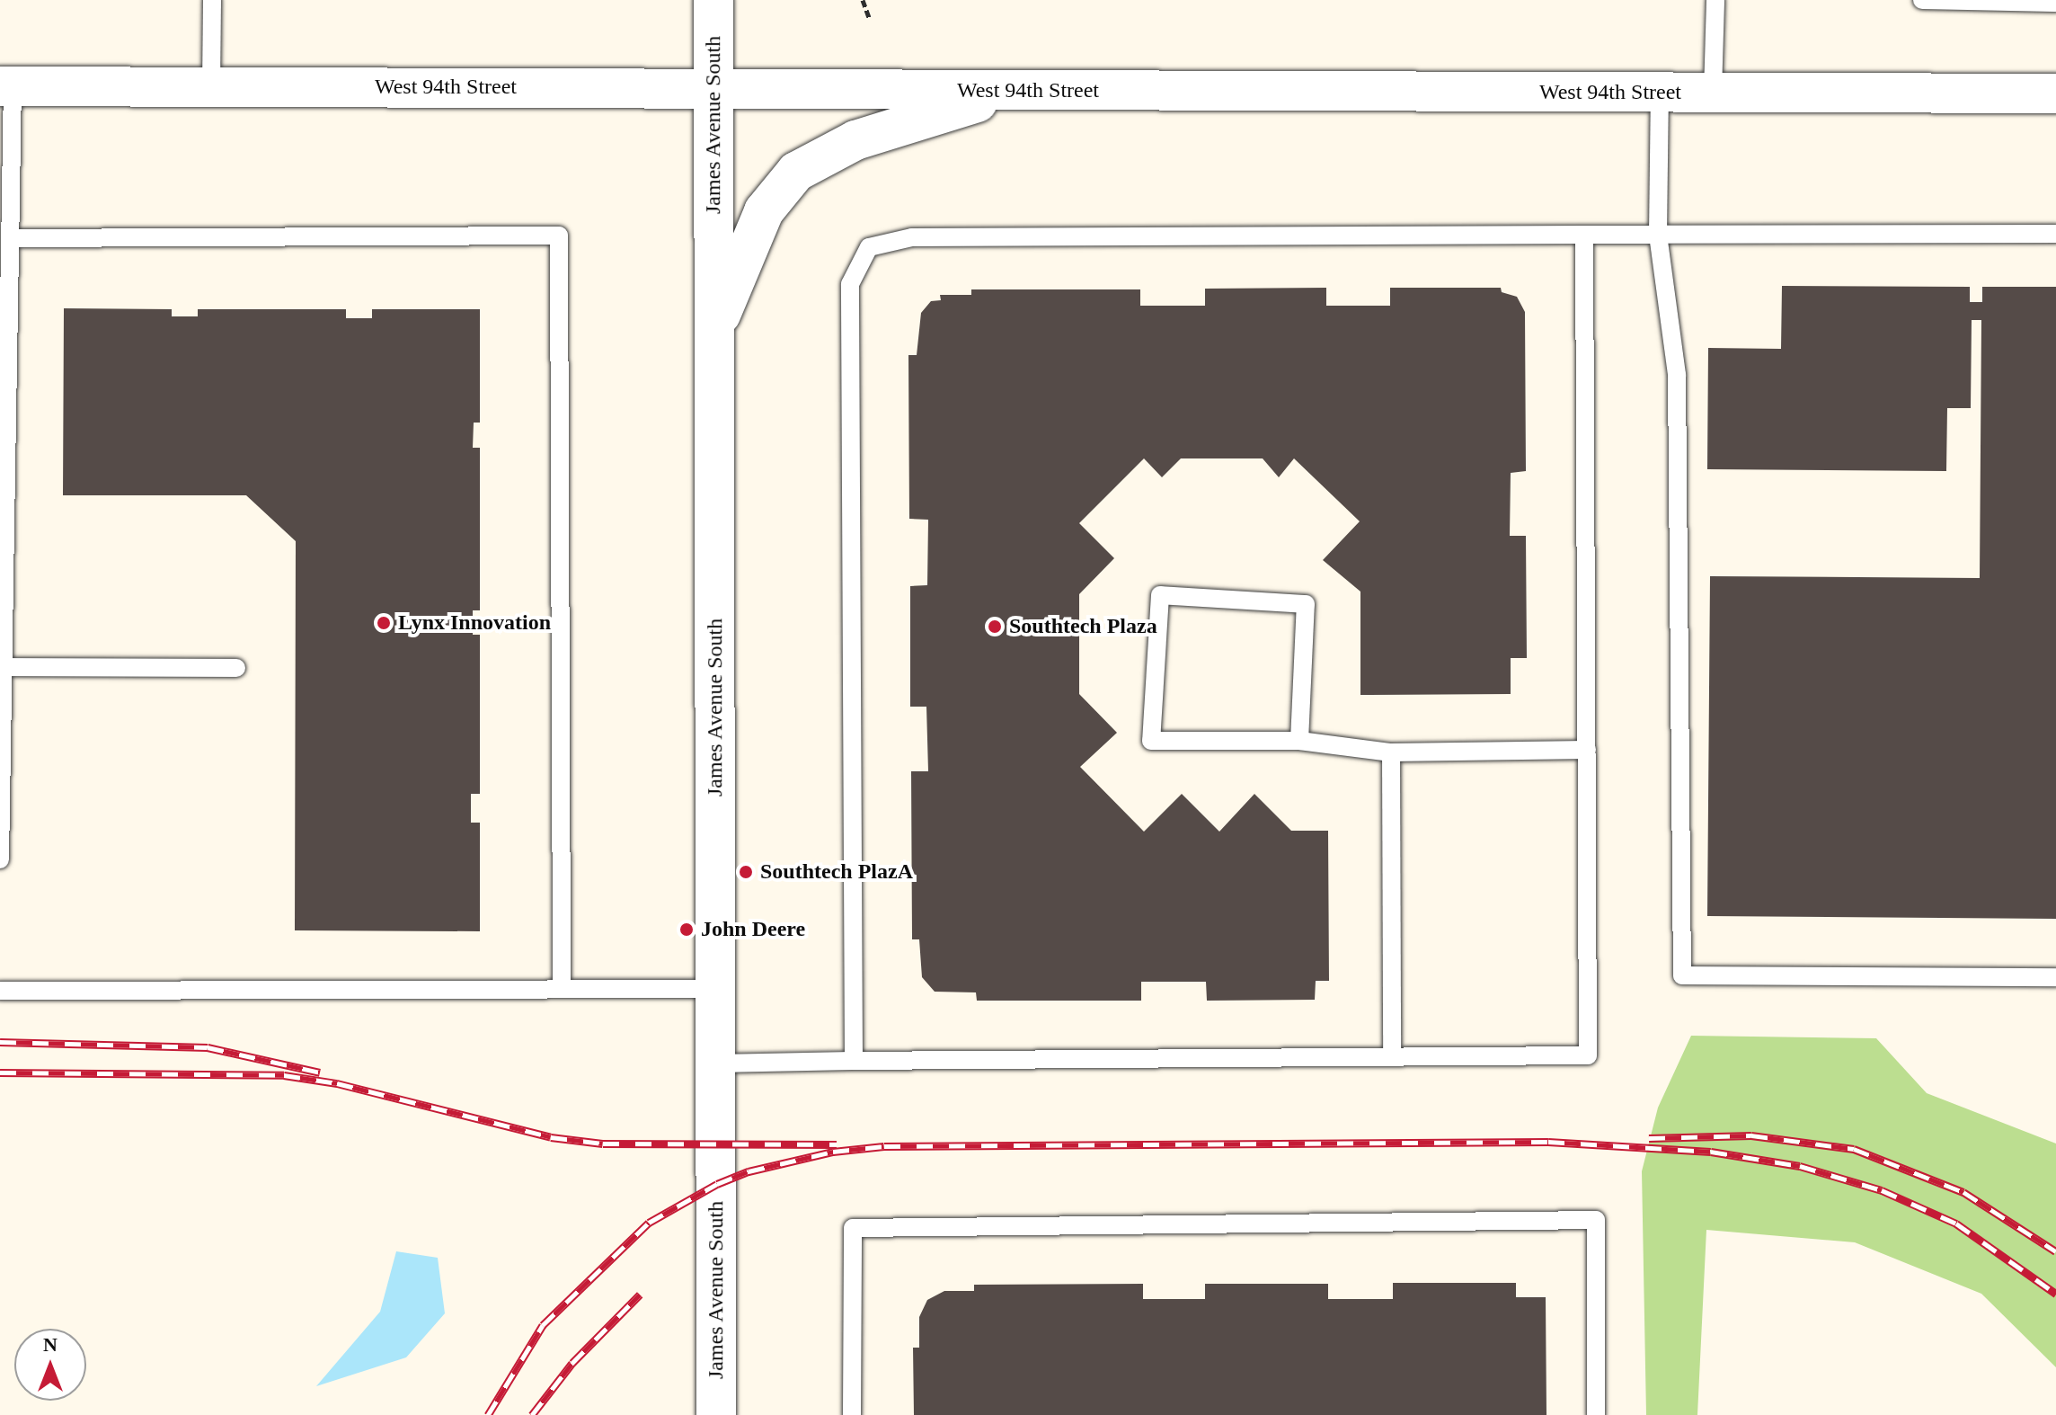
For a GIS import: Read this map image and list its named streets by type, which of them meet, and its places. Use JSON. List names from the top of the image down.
{
  "streets": {
    "street": ["West 94th Street", "James Avenue South"]
  },
  "crossings": [
    ["West 94th Street", "James Avenue South"]
  ],
  "places": [
    "Lynx Innovation",
    "Southtech Plaza",
    "Southtech PlazA",
    "John Deere"
  ],
  "north": "top"
}
